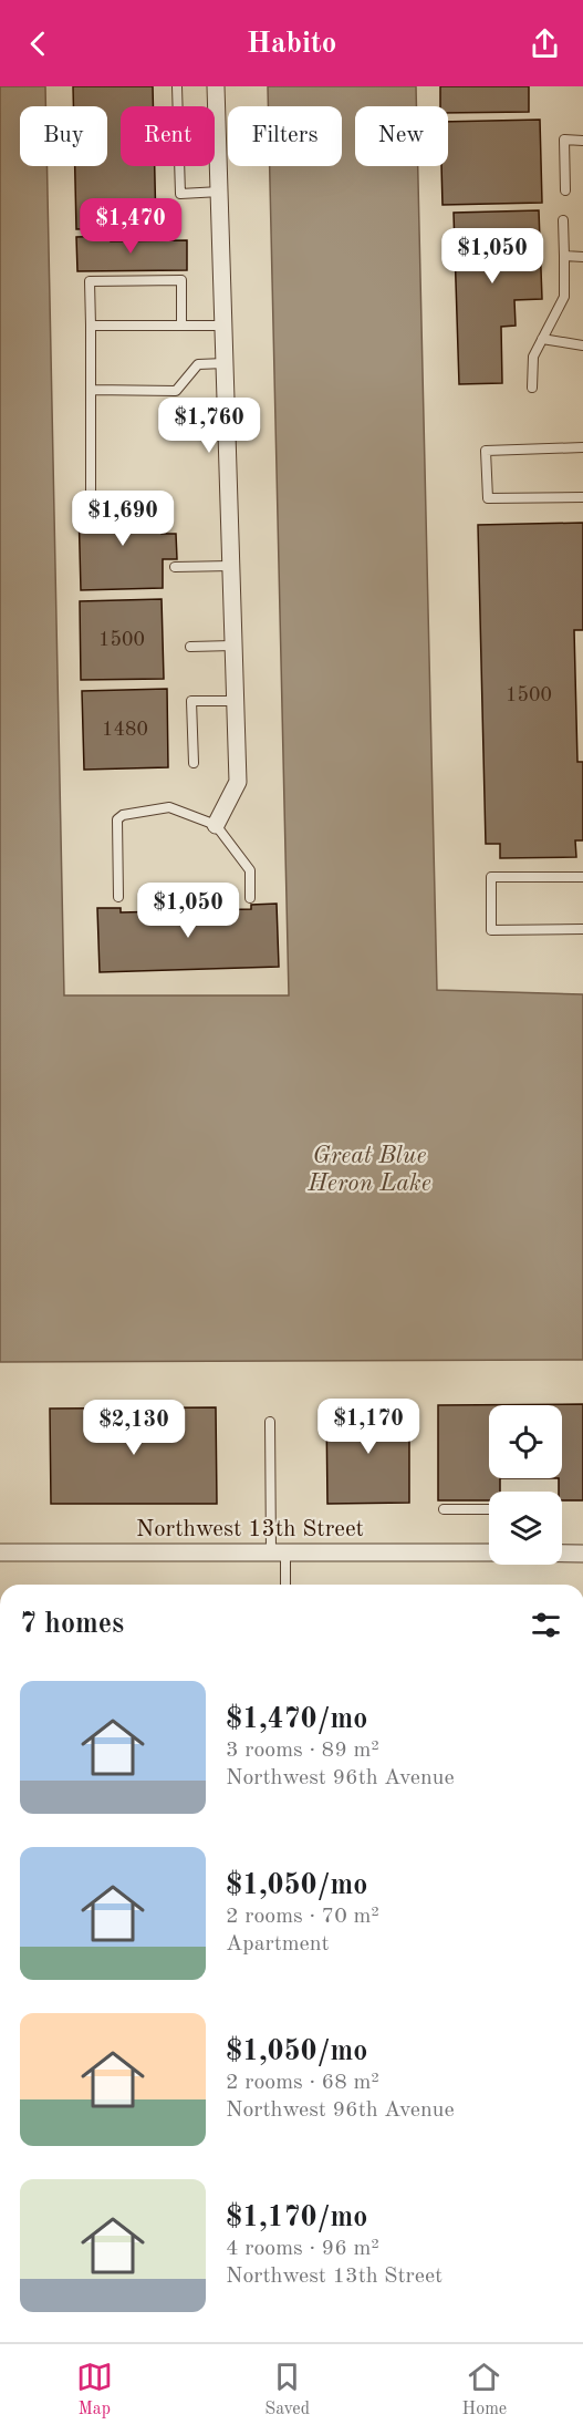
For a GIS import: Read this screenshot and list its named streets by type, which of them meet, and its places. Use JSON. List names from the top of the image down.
{
  "streets": {
    "street": ["Northwest 13th Street"]
  },
  "water": ["Great Blue Heron Lake"],
  "house_numbers": ["1500", "1500", "1480"],
  "page": {
    "header": "Habito",
    "chip": [
      "Buy",
      "Rent",
      "Filters",
      "New"
    ],
    "price": [
      "$1,470",
      "$1,050",
      "$1,760",
      "$1,690",
      "$1,050",
      "$1,170",
      "$2,130"
    ],
    "heading": "7 homes",
    "list": [
      {
        "name": "$1,470/mo",
        "note": "3 rooms · 89 m² · Northwest 96th Avenue"
      },
      {
        "name": "$1,050/mo",
        "note": "2 rooms · 70 m² · Apartment"
      },
      {
        "name": "$1,050/mo",
        "note": "2 rooms · 68 m² · Northwest 96th Avenue"
      },
      {
        "name": "$1,170/mo",
        "note": "4 rooms · 96 m² · Northwest 13th Street"
      }
    ],
    "tabs": ["Map", "Saved", "Home"]
  }
}
